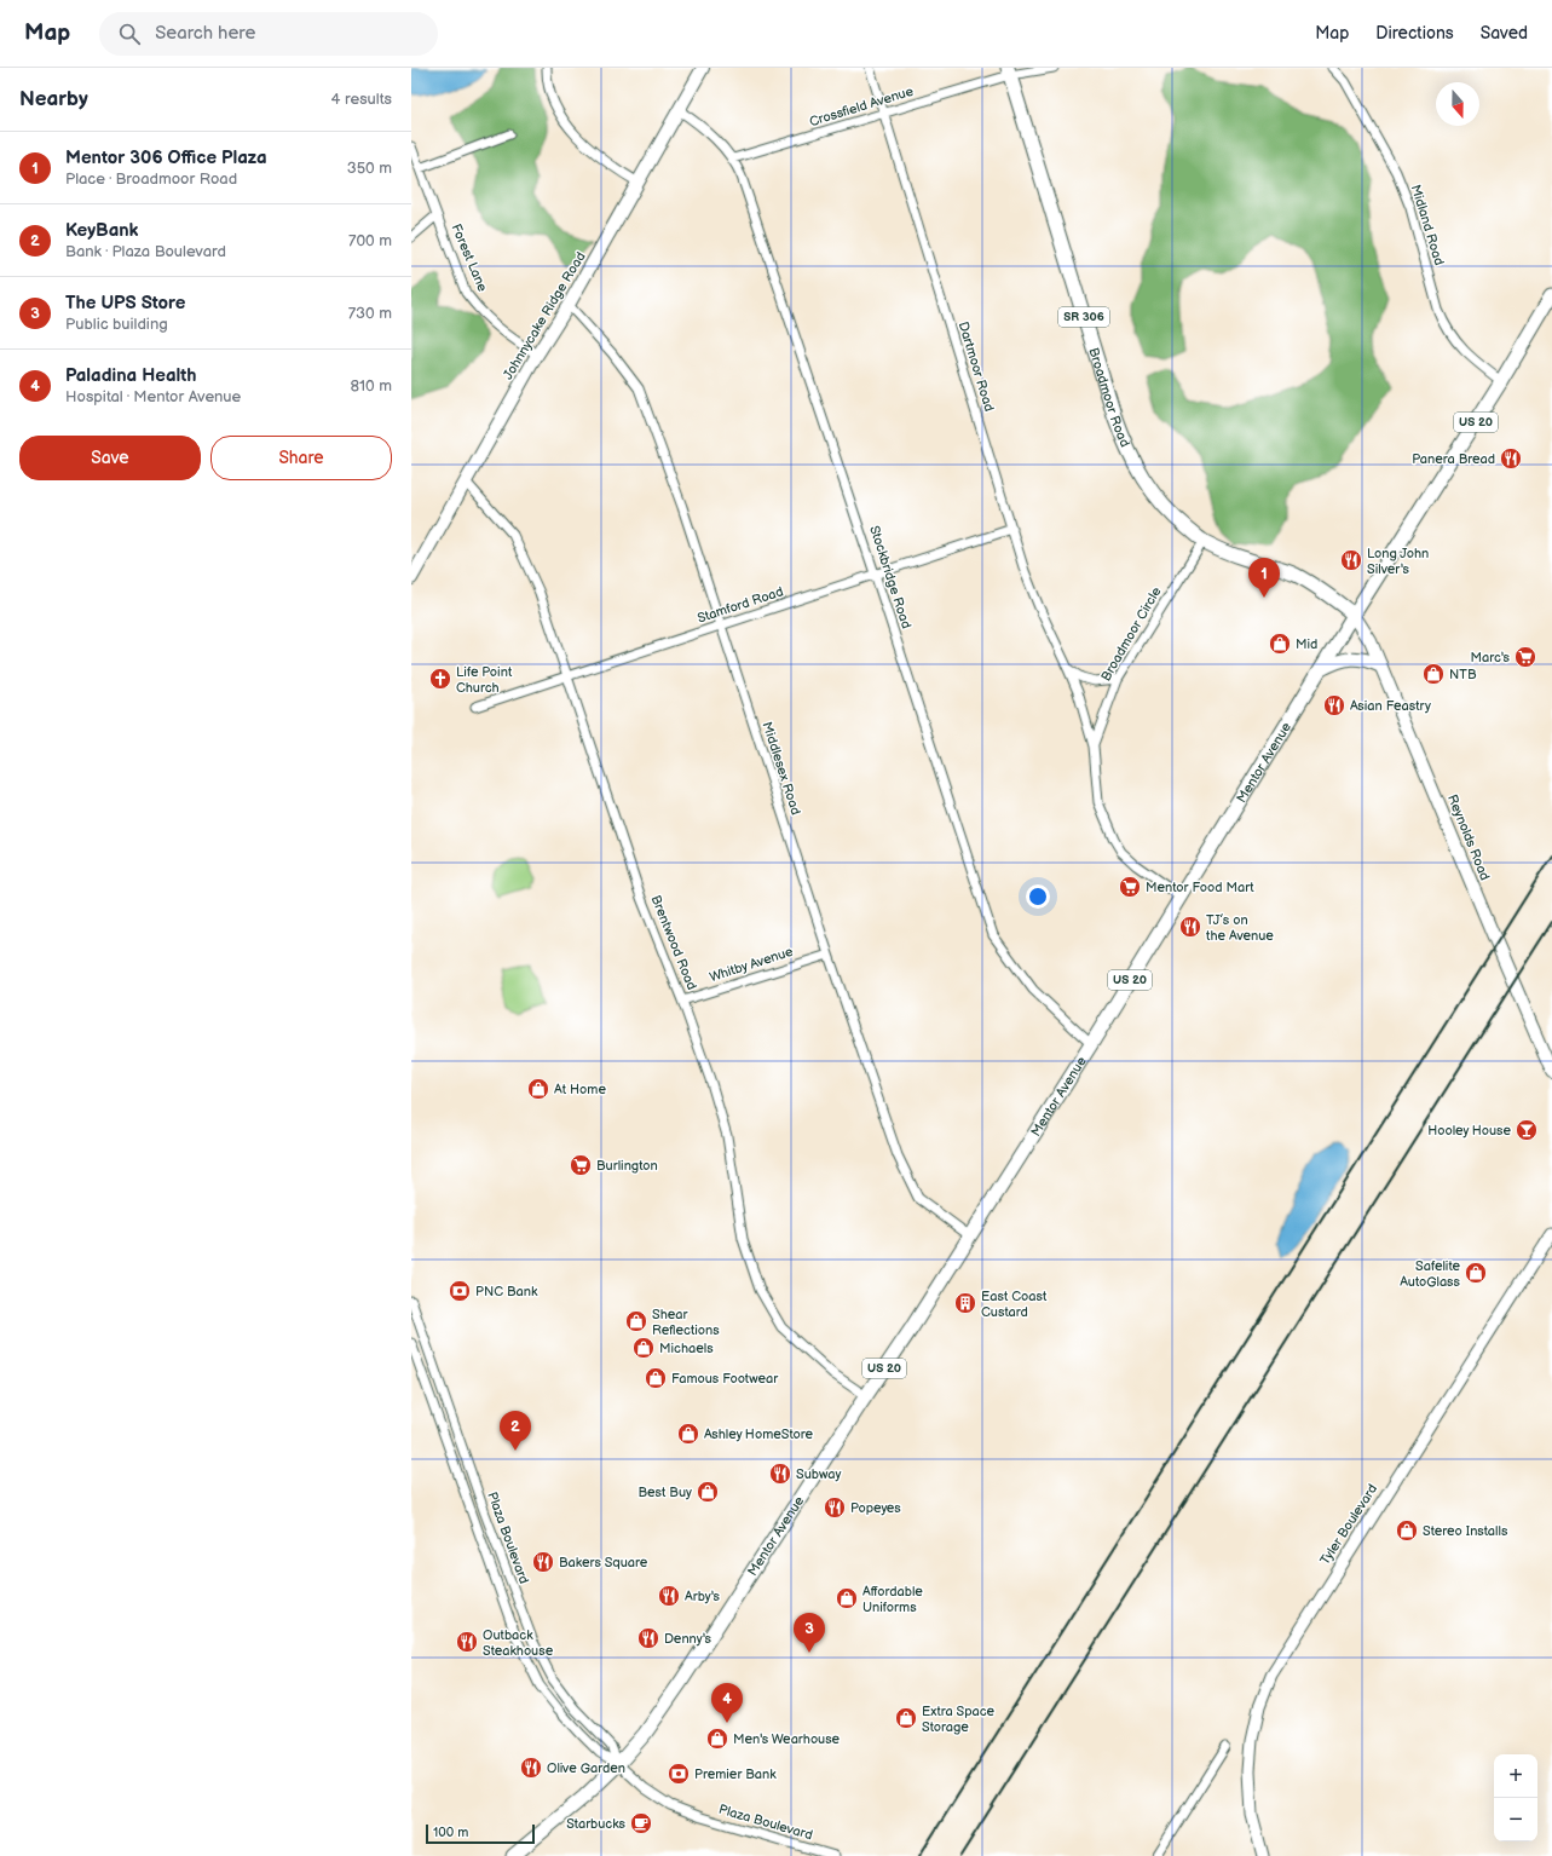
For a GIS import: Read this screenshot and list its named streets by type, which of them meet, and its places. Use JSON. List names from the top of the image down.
{
  "streets": {
    "main road": [
      "Johnnycake Ridge Road",
      "SR 306",
      "Broadmoor Road",
      "US 20",
      "Mentor Avenue",
      "Reynolds Road"
    ],
    "street": [
      "Crossfield Avenue",
      "Midland Road",
      "Forest Lane",
      "Dartmoor Road",
      "Stockbridge Road",
      "Stamford Road",
      "Broadmoor Circle",
      "Middlesex Road",
      "Brentwood Road",
      "Whitby Avenue",
      "Tyler Boulevard",
      "Plaza Boulevard"
    ]
  },
  "crossings": [
    ["Crossfield Avenue", "Dartmoor Road"],
    ["Crossfield Avenue", "Broadmoor Road"],
    ["Crossfield Avenue", "Stockbridge Road"],
    ["Midland Road", "Mentor Avenue"],
    ["Forest Lane", "Johnnycake Ridge Road"],
    ["Johnnycake Ridge Road", "Stockbridge Road"],
    ["Johnnycake Ridge Road", "Middlesex Road"],
    ["Johnnycake Ridge Road", "Brentwood Road"],
    ["Dartmoor Road", "Stamford Road"],
    ["Dartmoor Road", "Broadmoor Circle"],
    ["Dartmoor Road", "Mentor Avenue"],
    ["Broadmoor Road", "Broadmoor Circle"],
    ["Broadmoor Road", "Mentor Avenue"],
    ["Broadmoor Road", "Reynolds Road"],
    ["Stockbridge Road", "Stamford Road"],
    ["Stockbridge Road", "Mentor Avenue"],
    ["Stamford Road", "Middlesex Road"],
    ["Stamford Road", "Brentwood Road"],
    ["Mentor Avenue", "Middlesex Road"],
    ["Mentor Avenue", "Reynolds Road"],
    ["Mentor Avenue", "Brentwood Road"],
    ["Mentor Avenue", "Plaza Boulevard"],
    ["Middlesex Road", "Whitby Avenue"],
    ["Brentwood Road", "Whitby Avenue"]
  ],
  "places": {
    "restaurant": [
      "Panera Bread",
      "Long John Silver's",
      "Asian Feastry",
      "TJ’s on the Avenue",
      "Subway",
      "Popeyes",
      "Bakers Square",
      "Arby's",
      "Denny's",
      "Outback Steakhouse",
      "Olive Garden"
    ],
    "shop": [
      "Mid",
      "NTB",
      "At Home",
      "Safelite AutoGlass",
      "Shear Reflections",
      "Michaels",
      "Famous Footwear",
      "Ashley HomeStore",
      "Best Buy",
      "Stereo Installs",
      "Affordable Uniforms",
      "Extra Space Storage",
      "Men's Wearhouse"
    ],
    "supermarket": ["Marc's", "Mentor Food Mart", "Burlington"],
    "church": ["Life Point Church"],
    "bar": ["Hooley House"],
    "bank": ["PNC Bank", "Premier Bank"],
    "building": ["East Coast Custard"],
    "cafe": ["Starbucks"]
  },
  "scale_bar": "100 m",
  "north": "bottom",
  "page": {
    "header": "Map",
    "search": "Search here",
    "nav": ["Map", "Directions", "Saved"],
    "heading": ["Nearby", "4 results"],
    "list": [
      {
        "mark": "1",
        "name": "Mentor 306 Office Plaza",
        "note": "Place · Broadmoor Road",
        "value": "350 m"
      },
      {
        "mark": "2",
        "name": "KeyBank",
        "note": "Bank · Plaza Boulevard",
        "value": "700 m"
      },
      {
        "mark": "3",
        "name": "The UPS Store",
        "note": "Public building",
        "value": "730 m"
      },
      {
        "mark": "4",
        "name": "Paladina Health",
        "note": "Hospital · Mentor Avenue",
        "value": "810 m"
      }
    ],
    "buttons": ["Save", "Share"],
    "pins": [
      "1",
      "2",
      "3",
      "4"
    ],
    "map_buttons": ["+", "−"],
    "scale": "100 m"
  }
}
